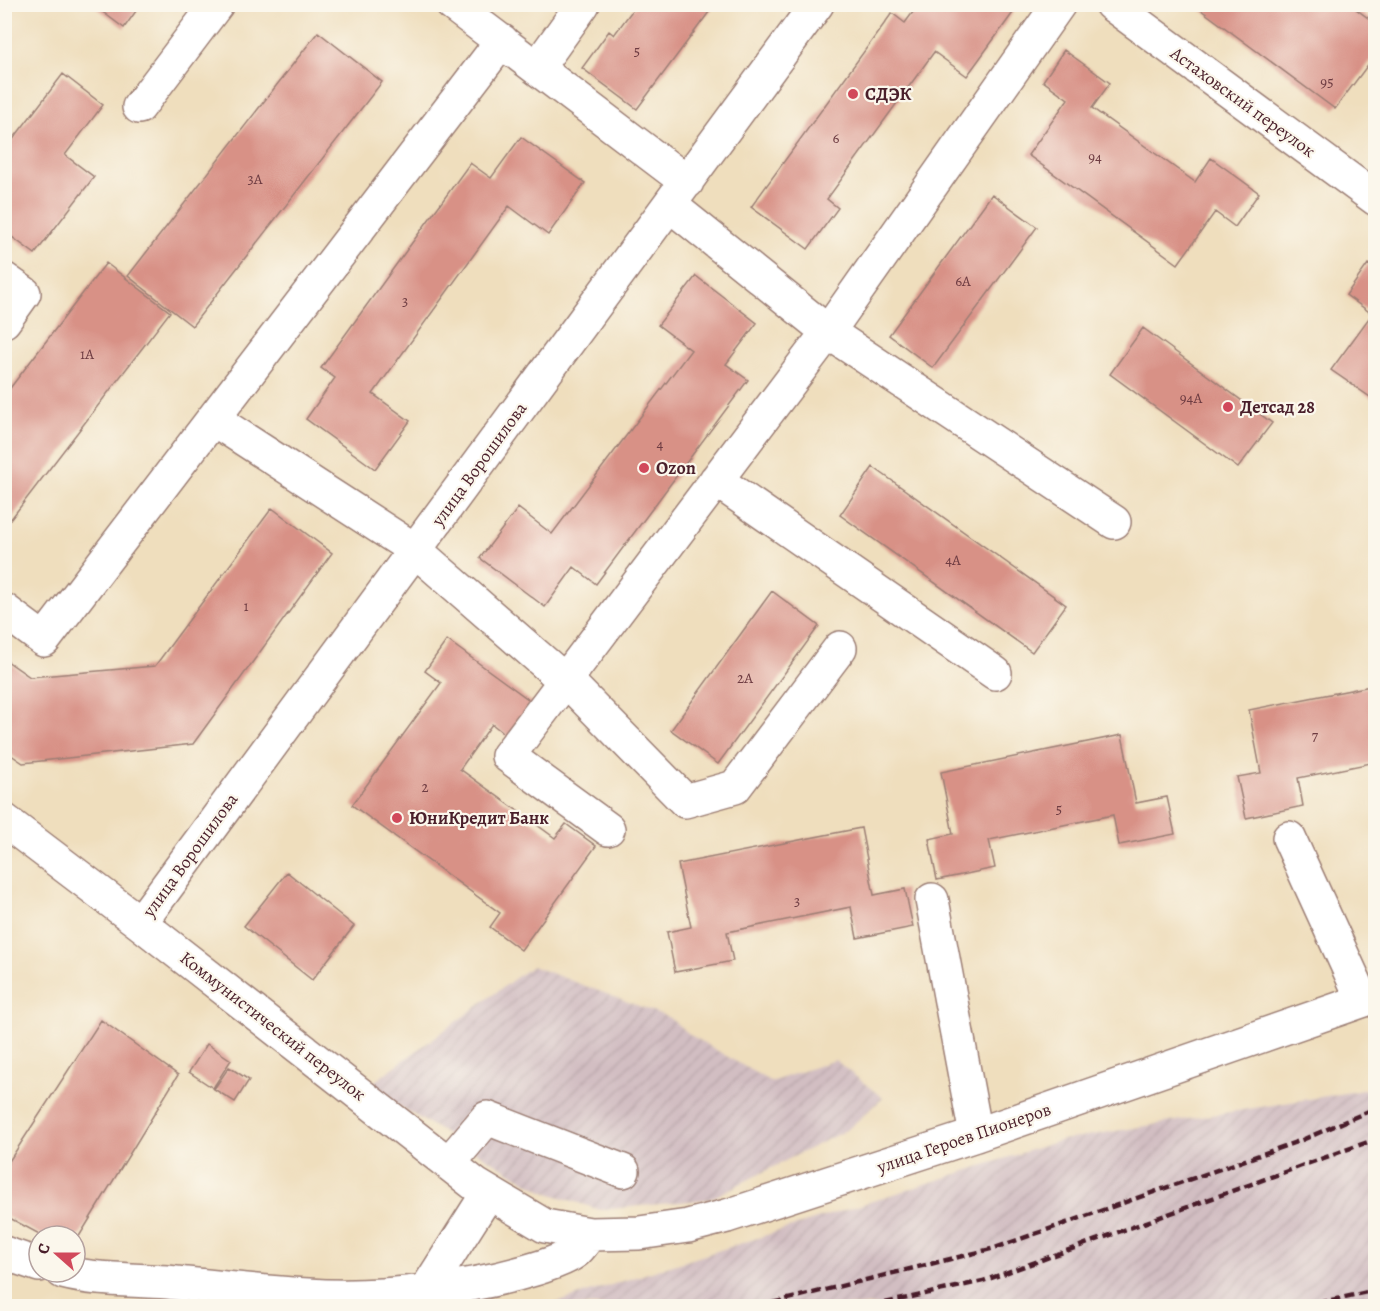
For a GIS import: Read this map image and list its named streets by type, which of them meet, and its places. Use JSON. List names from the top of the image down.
{
  "streets": {
    "street": [
      "Астаховский переулок",
      "улица Ворошилова",
      "Коммунистический переулок",
      "улица Героев Пионеров"
    ]
  },
  "crossings": [
    ["улица Ворошилова", "Коммунистический переулок"],
    ["Коммунистический переулок", "улица Героев Пионеров"]
  ],
  "places": [
    "СДЭК",
    "Детсад 28",
    "Ozon",
    "ЮниКредит Банк"
  ],
  "house_numbers": [
    "5",
    "95",
    "6",
    "94",
    "3А",
    "6А",
    "3",
    "1А",
    "94А",
    "4",
    "4А",
    "1",
    "2А",
    "7",
    "2",
    "5",
    "3"
  ],
  "north": "left"
}
